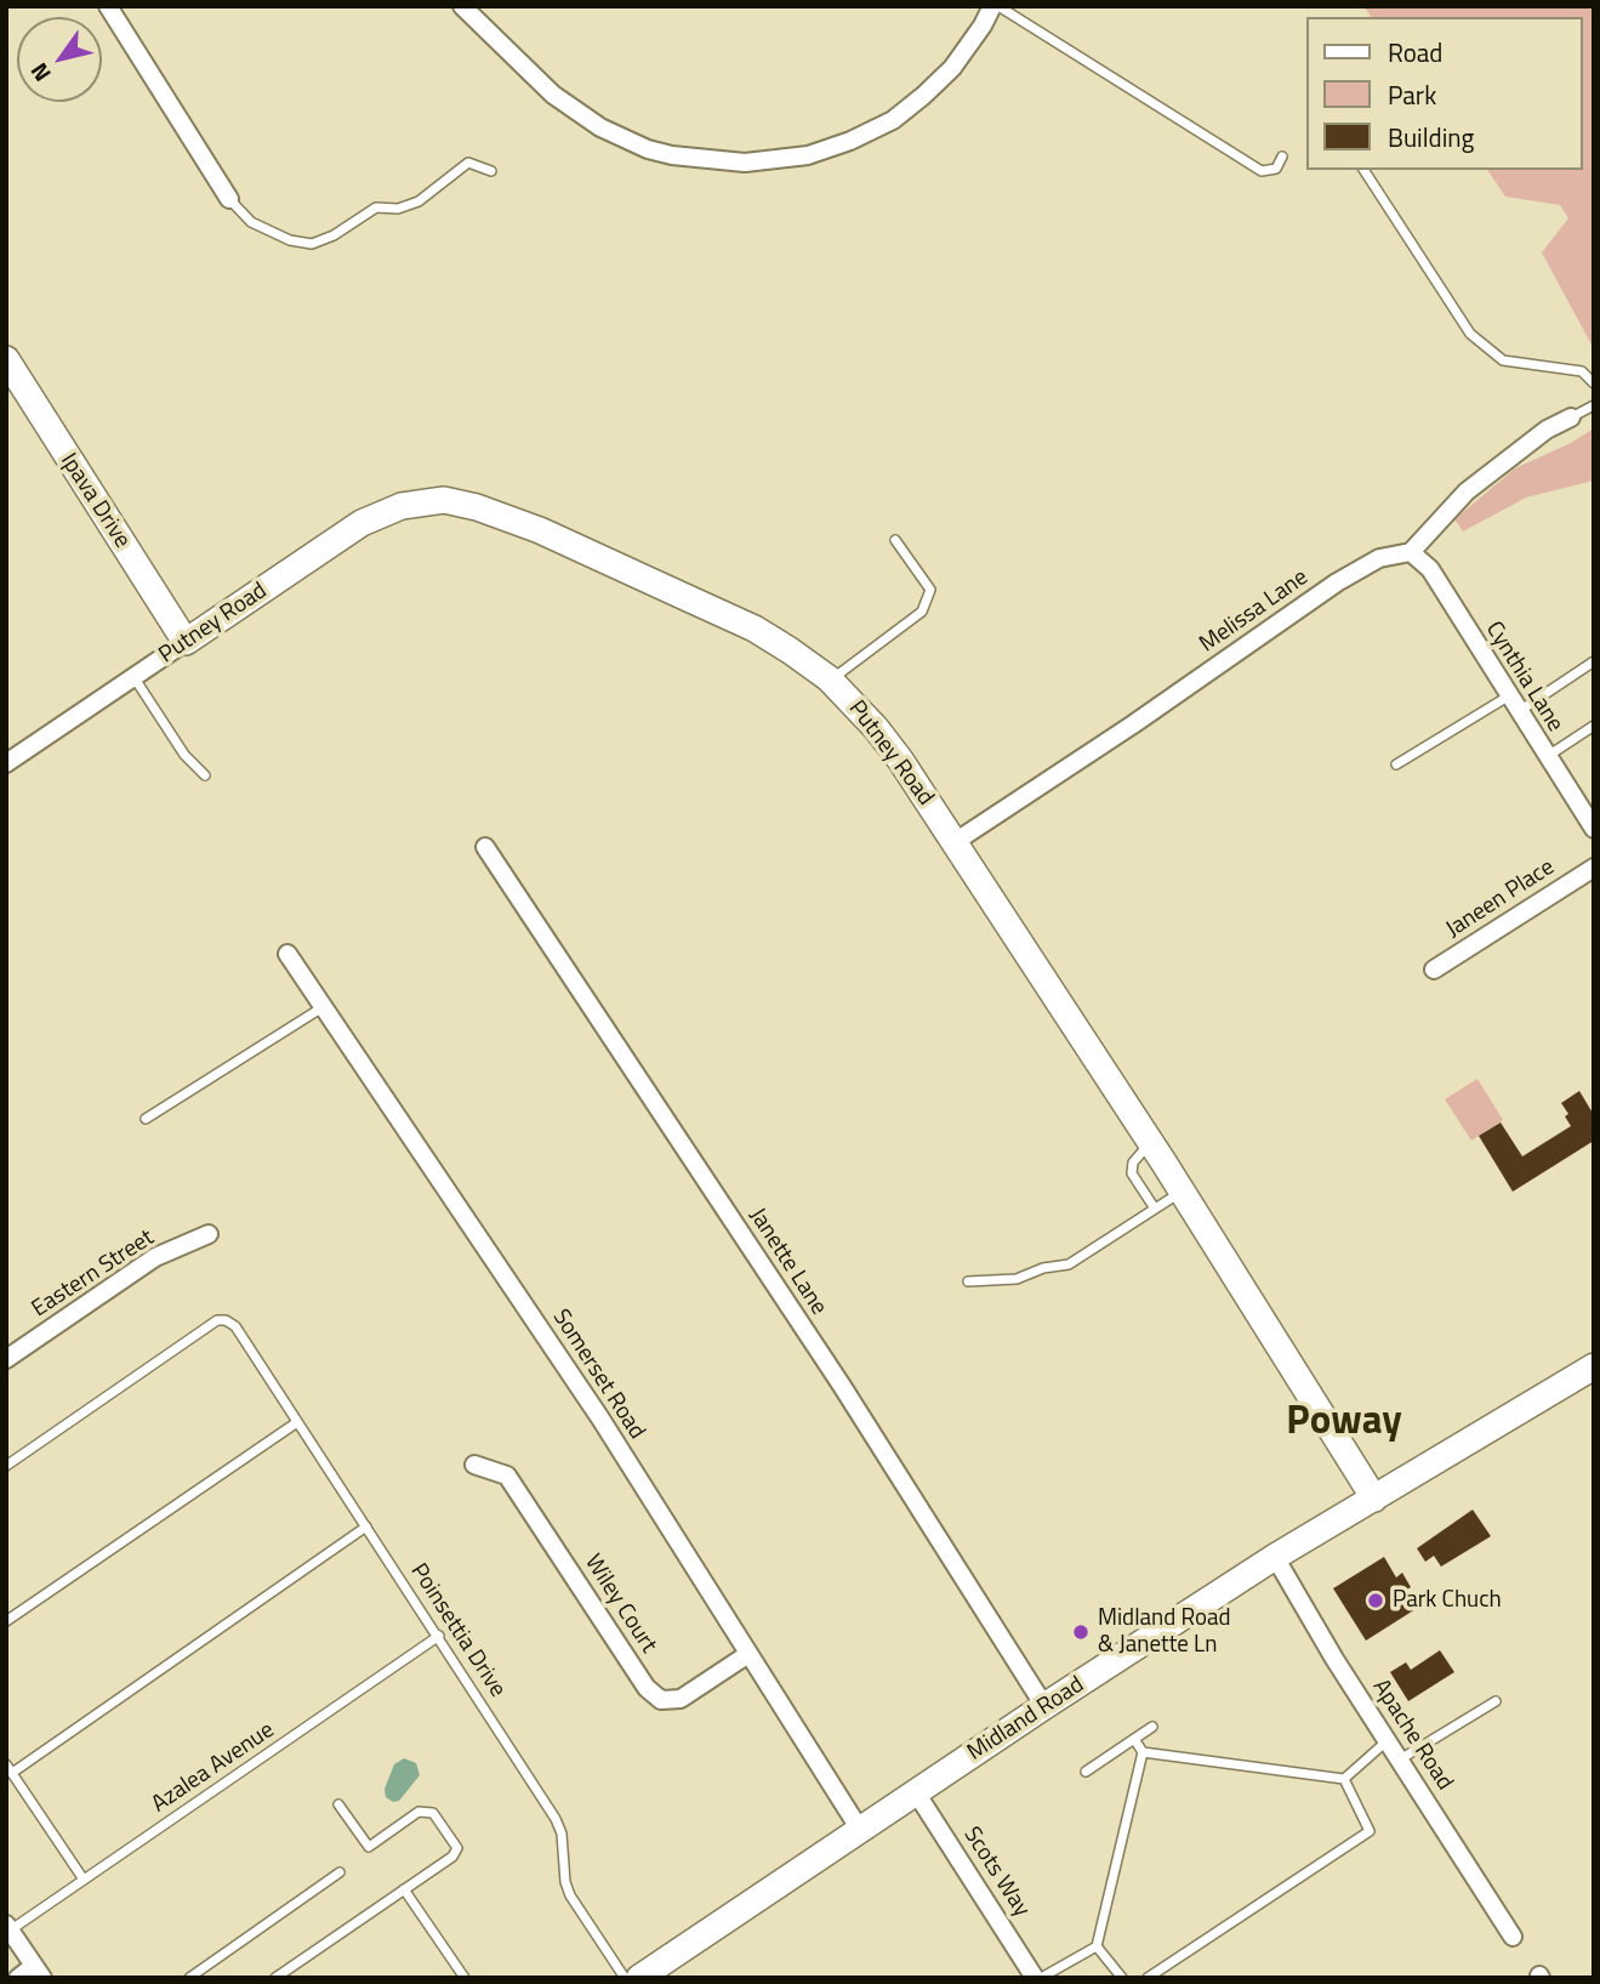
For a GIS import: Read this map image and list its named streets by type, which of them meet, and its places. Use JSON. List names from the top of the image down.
{
  "streets": {
    "street": [
      "Ipava Drive",
      "Melissa Lane",
      "Putney Road",
      "Cynthia Lane",
      "Janeen Place",
      "Janette Lane",
      "Eastern Street",
      "Somerset Road",
      "Wiley Court",
      "Midland Road",
      "Apache Road",
      "Scots Way"
    ],
    "lane": ["Poinsettia Drive", "Azalea Avenue"]
  },
  "crossings": [
    ["Ipava Drive", "Putney Road"],
    ["Melissa Lane", "Putney Road"],
    ["Melissa Lane", "Cynthia Lane"],
    ["Putney Road", "Midland Road"],
    ["Janette Lane", "Midland Road"],
    ["Somerset Road", "Wiley Court"],
    ["Somerset Road", "Midland Road"],
    ["Poinsettia Drive", "Azalea Avenue"],
    ["Midland Road", "Apache Road"],
    ["Midland Road", "Scots Way"]
  ],
  "districts": ["Poway"],
  "places": ["Park Chuch", "Midland Road & Janette Ln"],
  "legend": ["Road", "Park", "Building"],
  "north": "bottom left"
}
